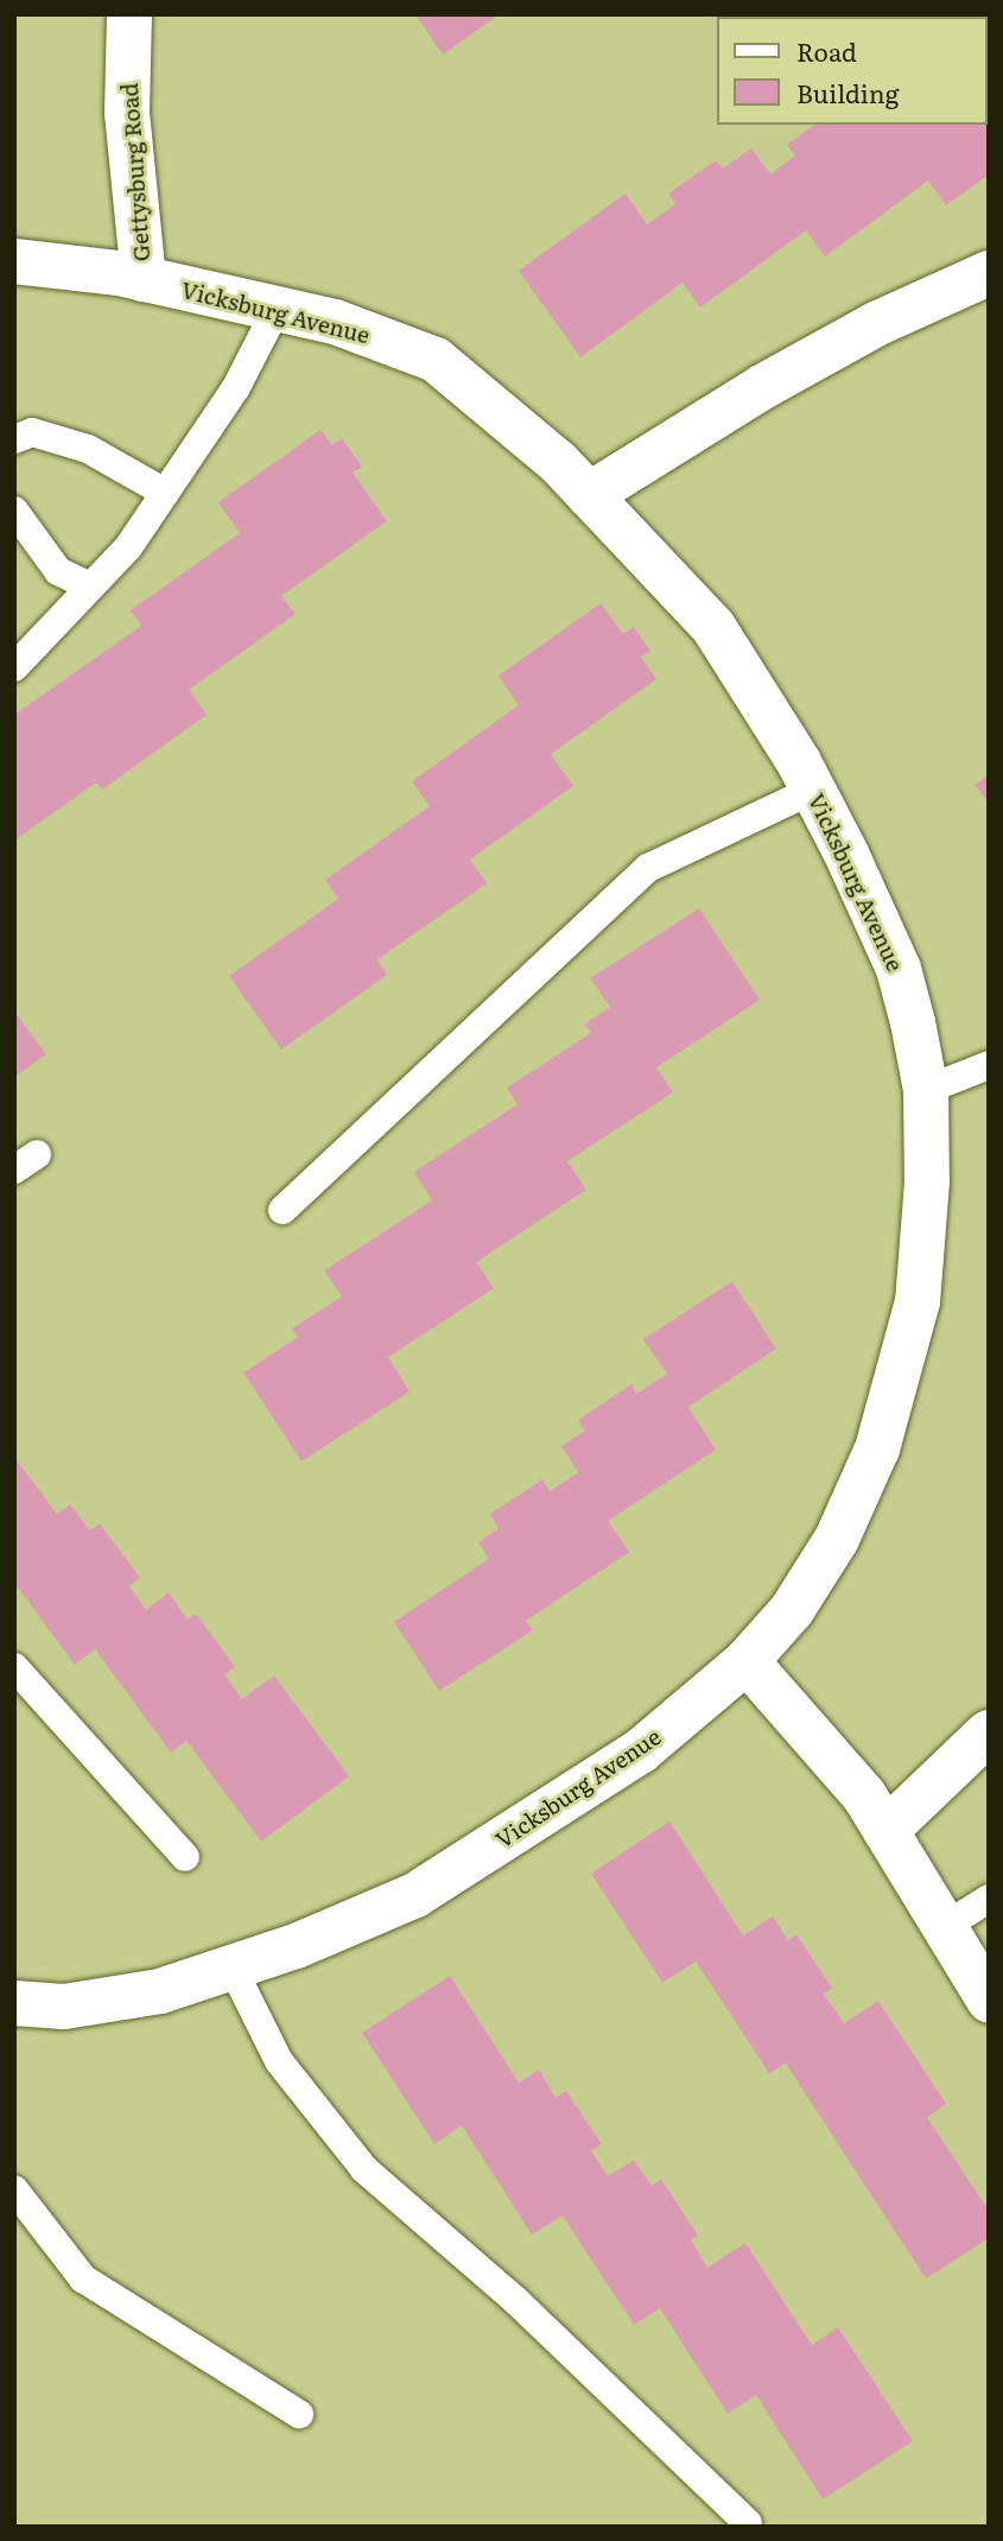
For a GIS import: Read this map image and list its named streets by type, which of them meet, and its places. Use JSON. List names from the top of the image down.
{
  "streets": {
    "street": ["Gettysburg Road", "Vicksburg Avenue"]
  },
  "crossings": [
    ["Gettysburg Road", "Vicksburg Avenue"]
  ],
  "legend": ["Road", "Building"]
}
